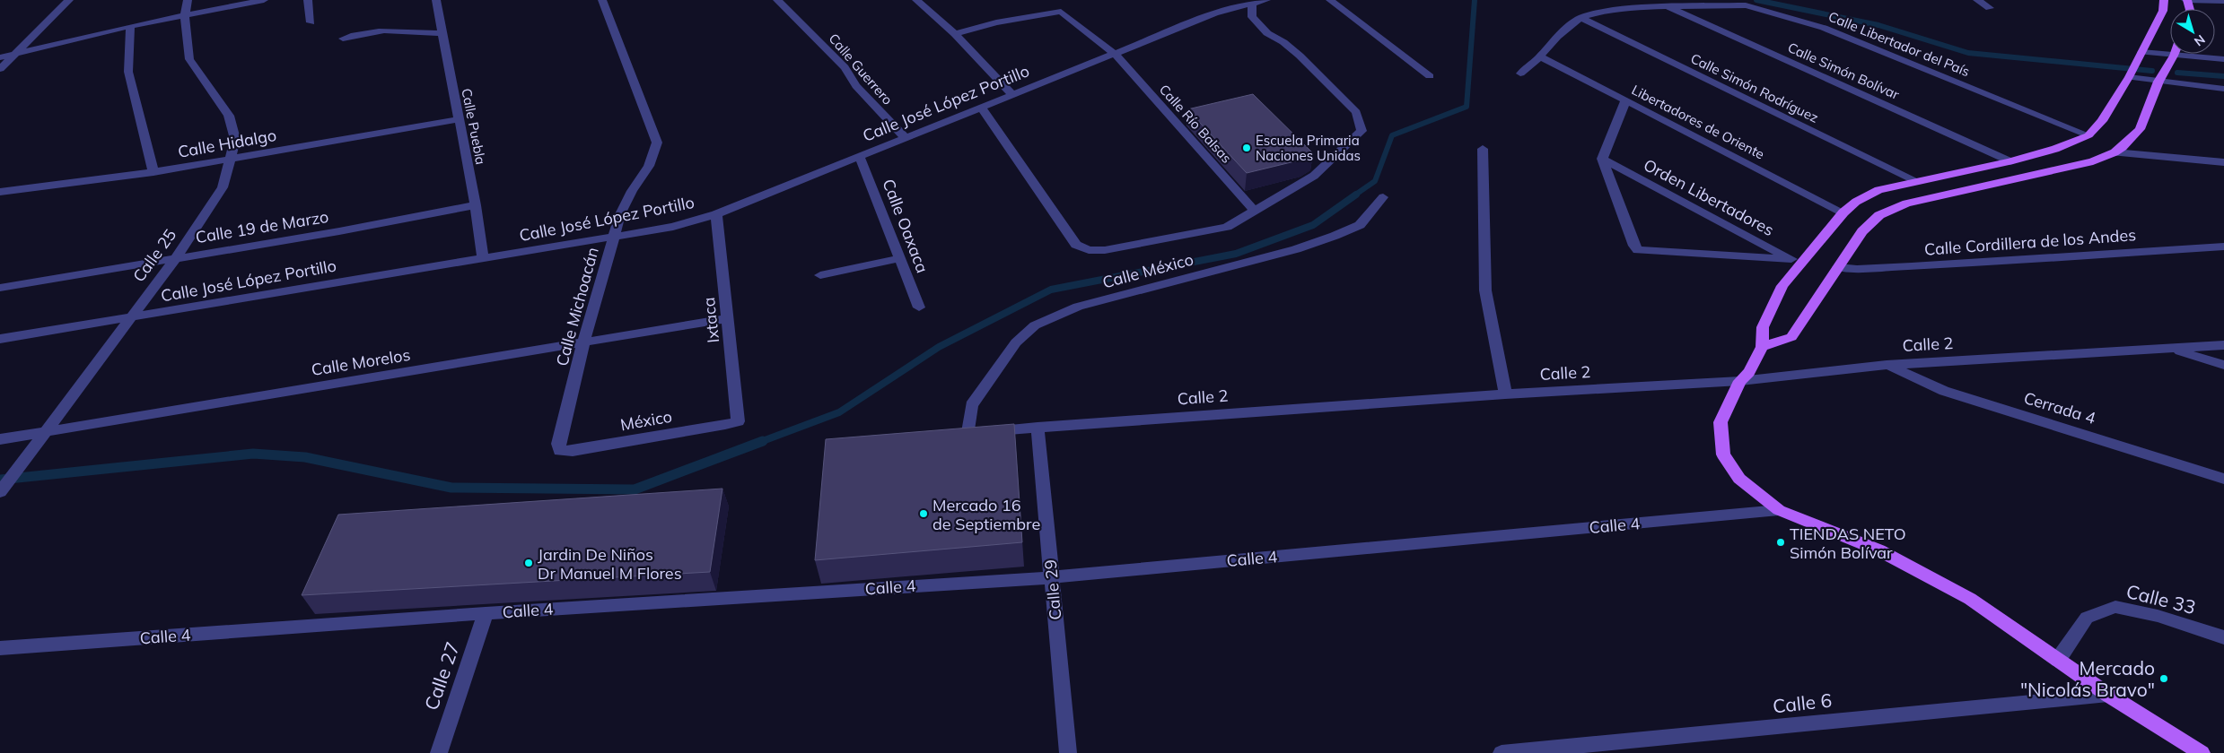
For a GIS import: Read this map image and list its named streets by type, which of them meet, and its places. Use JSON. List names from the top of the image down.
{
  "streets": {
    "street": [
      "Calle Libertador del País",
      "Calle Guerrero",
      "Calle Simón Bolívar",
      "Calle Simón Rodríguez",
      "Calle José López Portillo",
      "Libertadores de Oriente",
      "Calle Río Balsas",
      "Calle Puebla",
      "Calle Hidalgo",
      "Orden Libertadores",
      "Calle Oaxaca",
      "Calle 19 de Marzo",
      "Calle Cordillera de los Andes",
      "Calle 25",
      "Calle México",
      "Calle Michoacán",
      "Ixtaca",
      "Calle 2",
      "Calle Morelos",
      "Cerrada 4",
      "México",
      "Calle 4",
      "Calle 29",
      "Calle 33",
      "Calle 27",
      "Calle 6"
    ]
  },
  "crossings": [
    ["Calle Libertador del País", "Calle Simón Bolívar"],
    ["Calle Libertador del País", "Calle Simón Rodríguez"],
    ["Calle Guerrero", "Calle José López Portillo"],
    ["Calle José López Portillo", "Calle Río Balsas"],
    ["Calle José López Portillo", "Calle Puebla"],
    ["Calle José López Portillo", "Calle Oaxaca"],
    ["Calle José López Portillo", "Calle 25"],
    ["Calle José López Portillo", "Calle Michoacán"],
    ["Calle José López Portillo", "Ixtaca"],
    ["Calle Puebla", "Calle Hidalgo"],
    ["Calle Puebla", "Calle 19 de Marzo"],
    ["Calle Hidalgo", "Calle 25"],
    ["Calle 19 de Marzo", "Calle 25"],
    ["Calle 25", "Calle Morelos"],
    ["Calle México", "Calle 2"],
    ["Calle Michoacán", "Calle Morelos"],
    ["Calle Michoacán", "México"],
    ["Ixtaca", "Calle Morelos"],
    ["Ixtaca", "México"],
    ["Calle 2", "Cerrada 4"],
    ["Calle 2", "Calle 29"],
    ["Calle 4", "Calle 29"],
    ["Calle 4", "Calle 27"]
  ],
  "places": [
    "Escuela Primaria Naciones Unidas",
    "Mercado 16 de Septiembre",
    "TIENDAS NETO Simón Bolívar",
    "Jardin De Niños Dr Manuel M Flores",
    "Mercado \"Nicolás Bravo\""
  ],
  "north": "bottom right"
}
